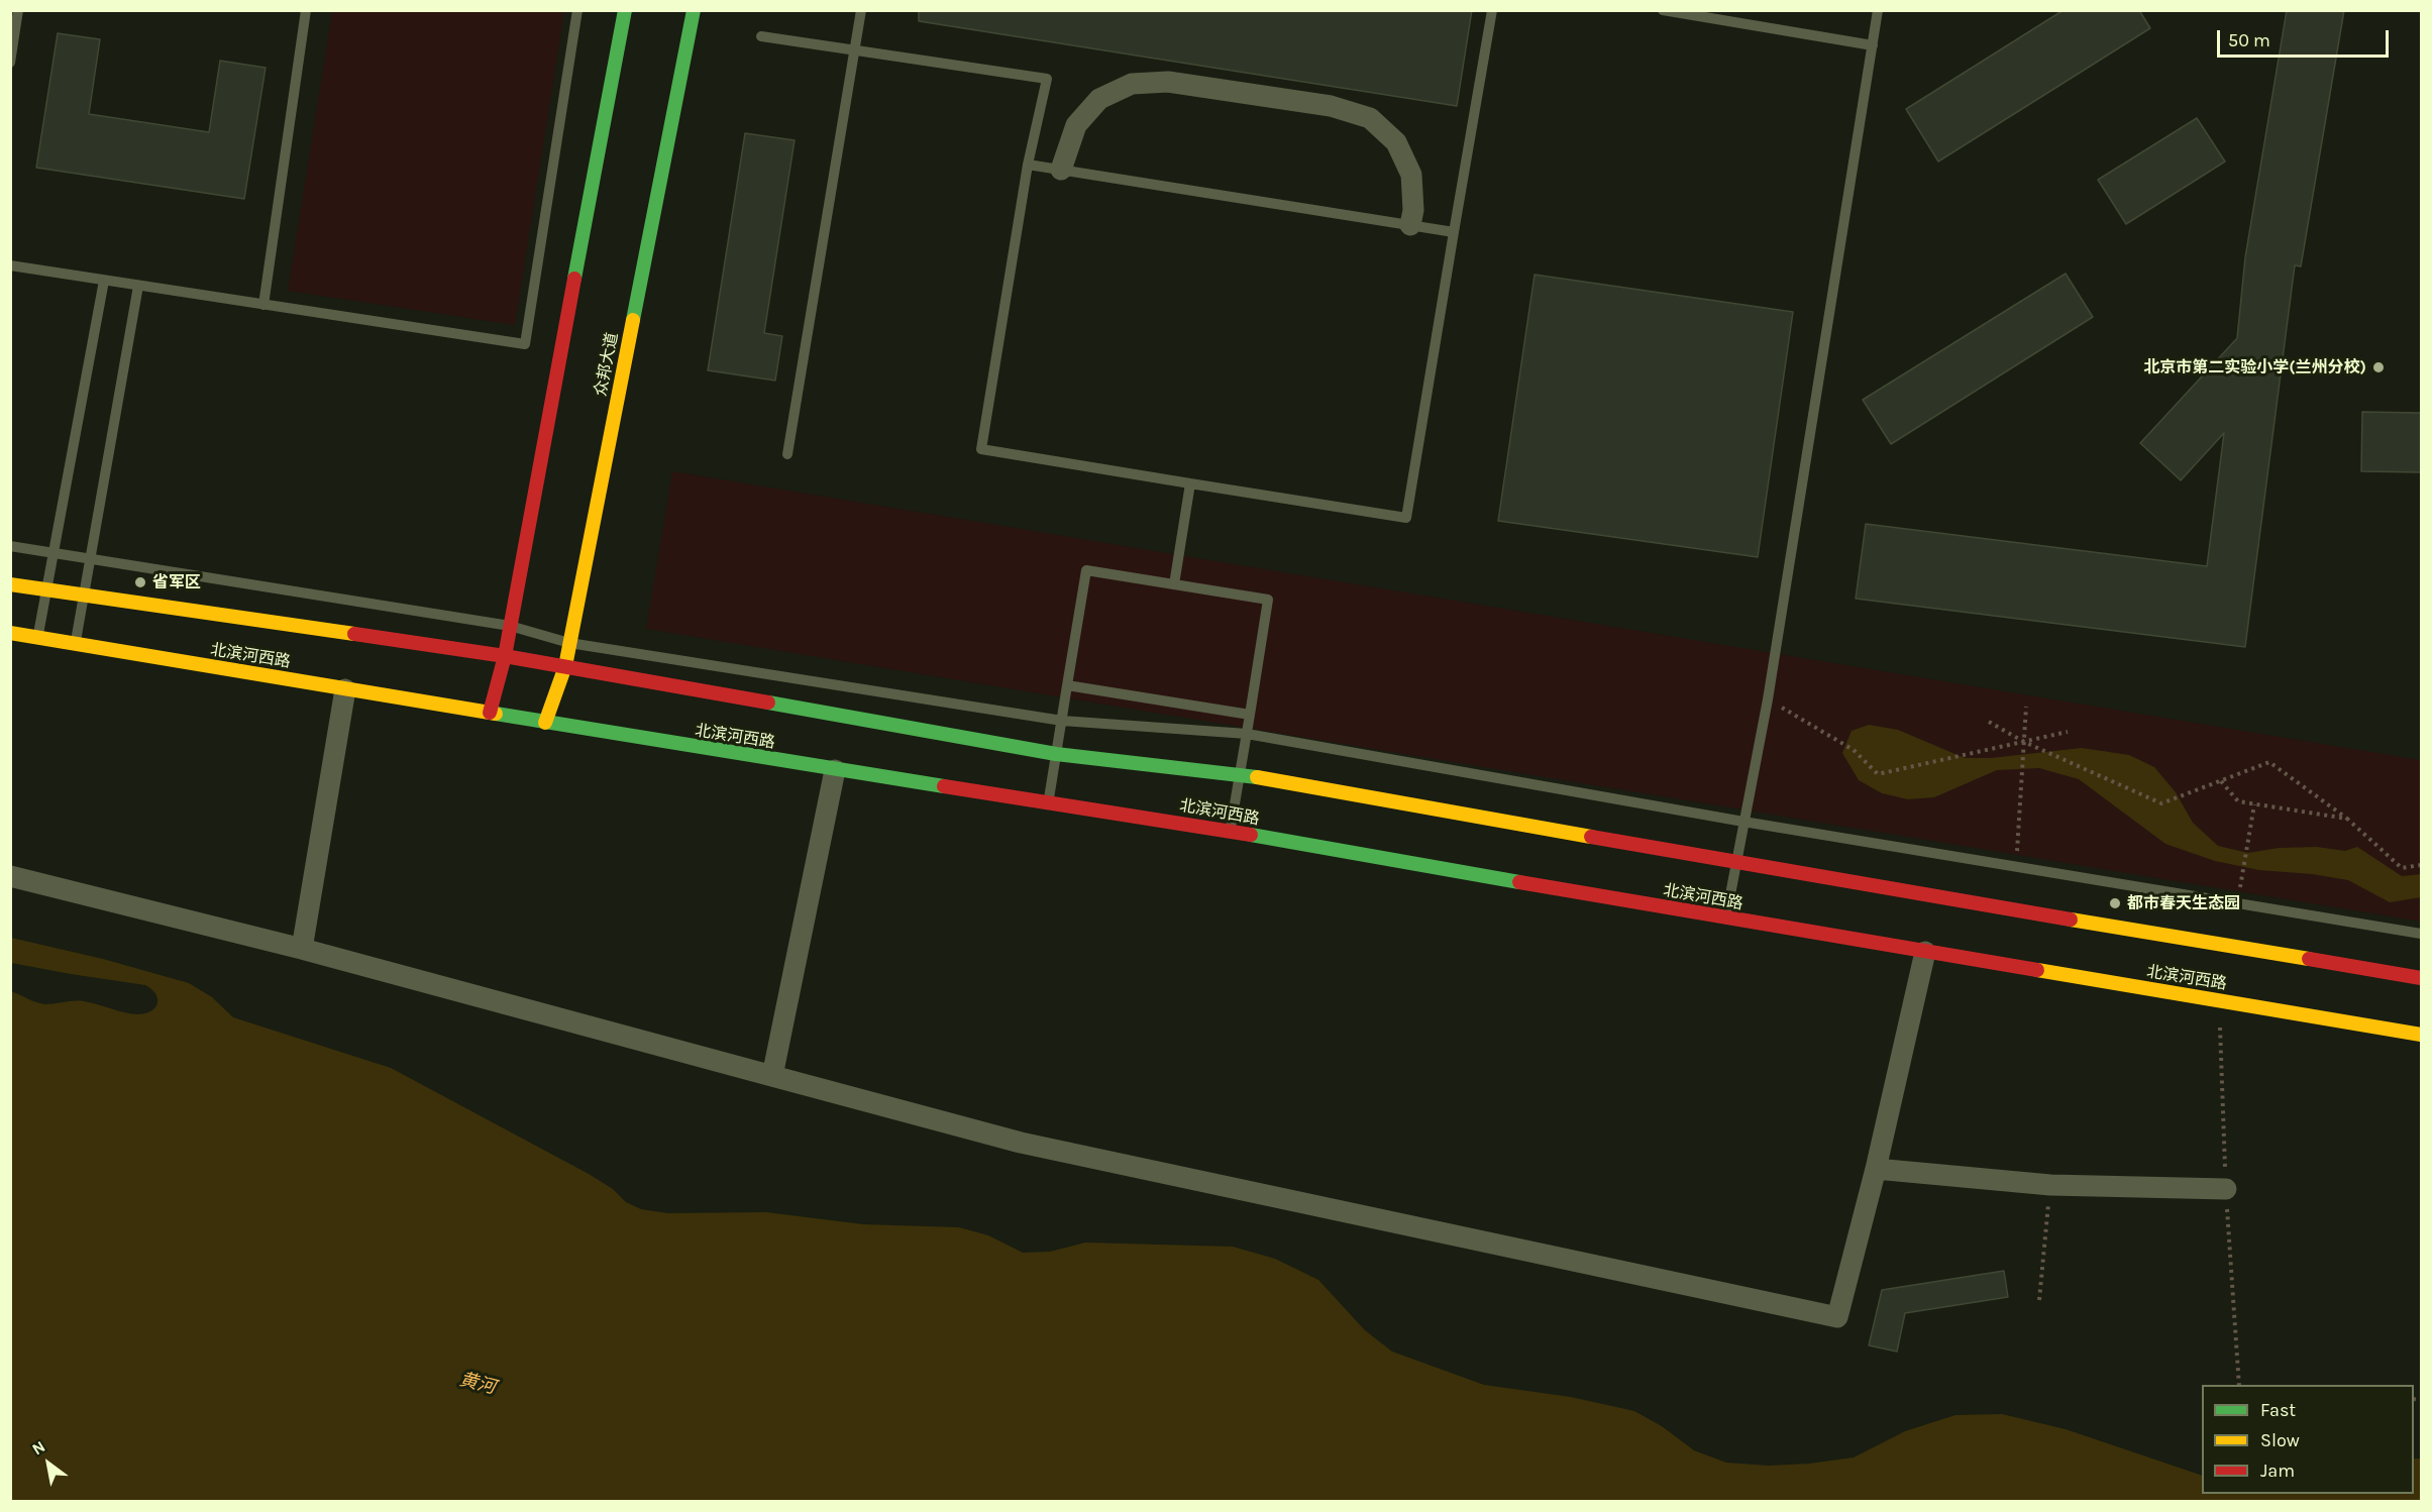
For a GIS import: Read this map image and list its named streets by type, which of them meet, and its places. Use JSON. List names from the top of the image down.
{
  "streets": {
    "main road": ["众邦大道", "北滨河西路"]
  },
  "crossings": [
    ["众邦大道", "北滨河西路"]
  ],
  "water": ["黄河"],
  "places": ["北京市第二实验小学(兰州分校)", "省军区", "都市春天生态园"],
  "legend": ["Fast", "Slow", "Jam"],
  "scale_bar": "50 m",
  "north": "top left"
}
